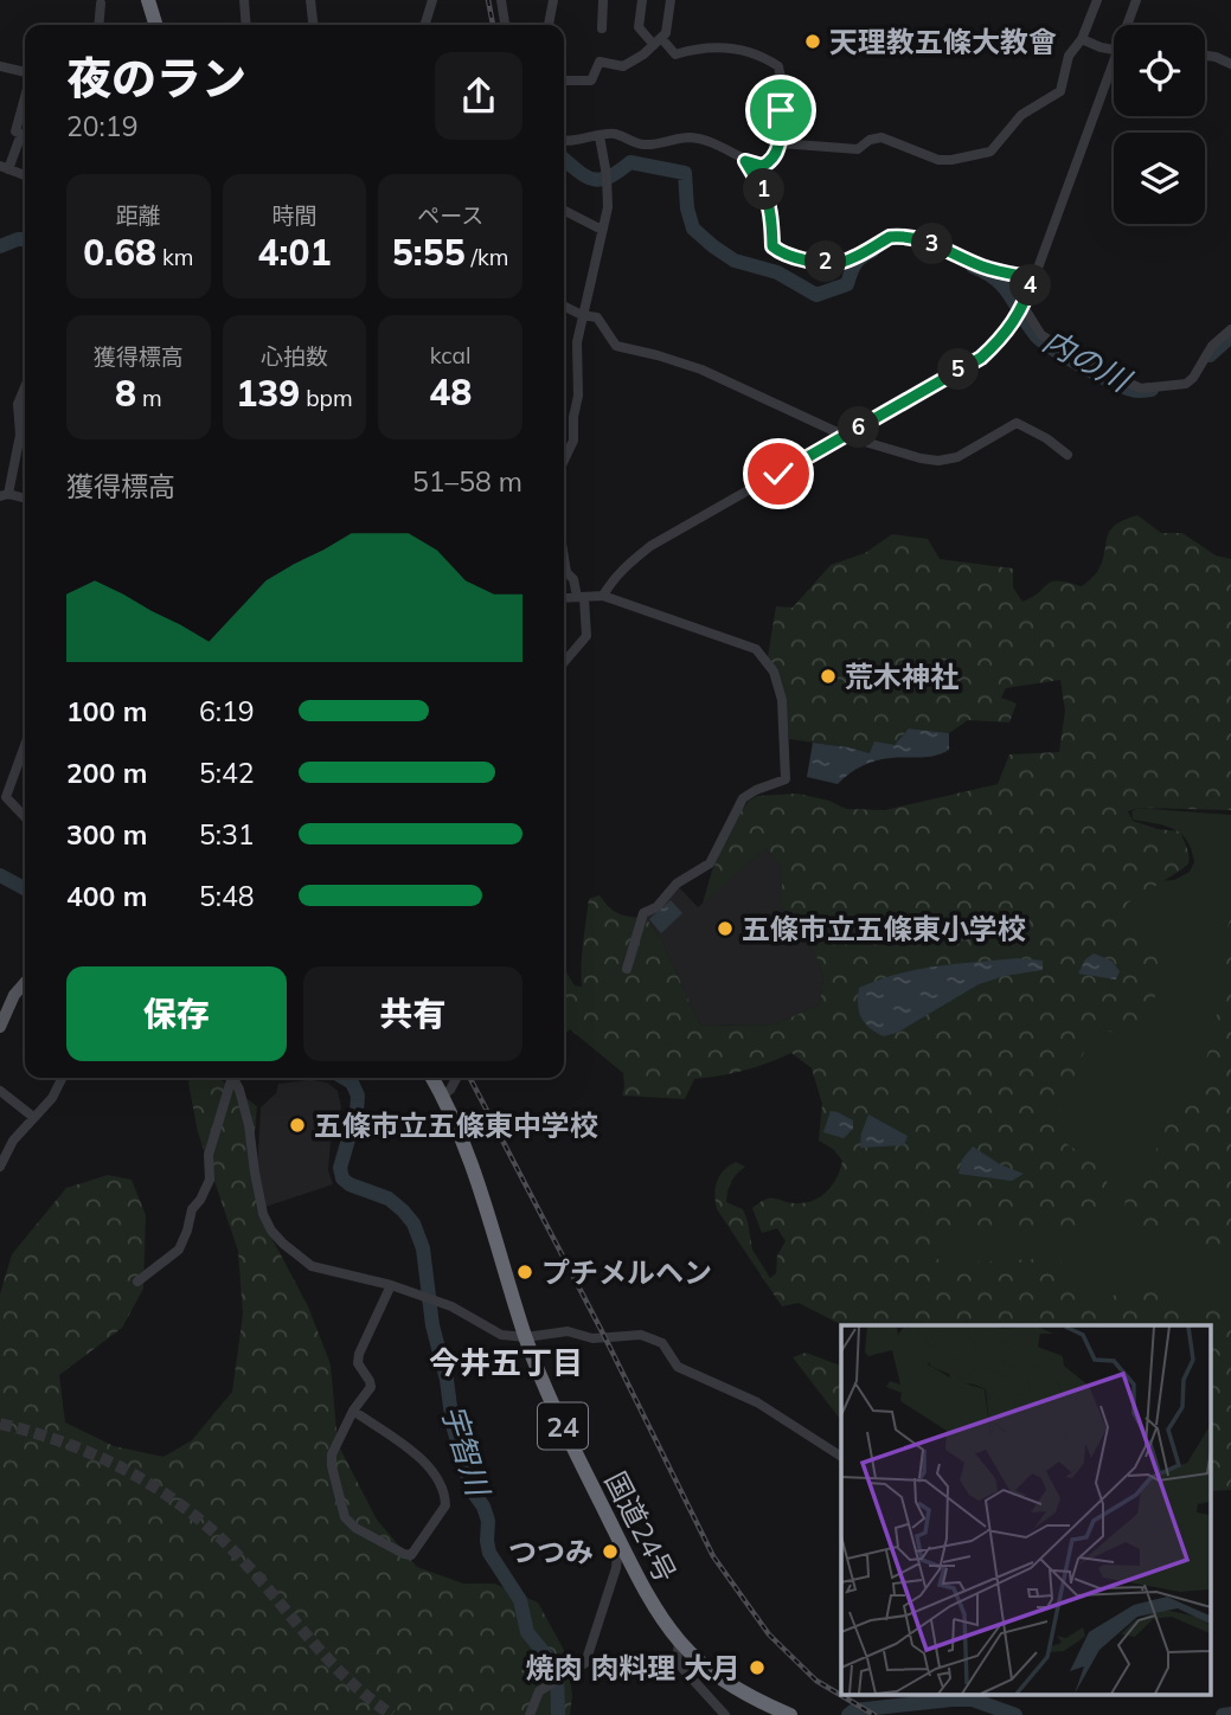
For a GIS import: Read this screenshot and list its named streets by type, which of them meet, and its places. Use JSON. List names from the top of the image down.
{
  "streets": {
    "highway": ["24", "国道24号"]
  },
  "districts": ["今井五丁目"],
  "water": ["内の川", "宇智川"],
  "places": [
    "天理教五條大教會",
    "荒木神社",
    "五條市立五條東小学校",
    "五條市立五條東中学校",
    "プチメルヘン",
    "つつみ",
    "焼肉 肉料理 大月"
  ],
  "page": {
    "heading": ["夜のラン", "20:19"],
    "stats": [
      ["距離", "0.68 km"],
      ["時間", "4:01"],
      ["ペース", "5:55 /km"],
      ["獲得標高", "8 m"],
      ["心拍数", "139 bpm"],
      ["kcal", "48"]
    ],
    "pins": [
      "1",
      "3",
      "2",
      "4",
      "5",
      "6"
    ],
    "chart": ["獲得標高", "51–58 m"],
    "list": [
      {
        "name": "100 m",
        "note": "6:19"
      },
      {
        "name": "200 m",
        "note": "5:42"
      },
      {
        "name": "300 m",
        "note": "5:31"
      },
      {
        "name": "400 m",
        "note": "5:48"
      }
    ],
    "buttons": ["保存", "共有"]
  }
}
